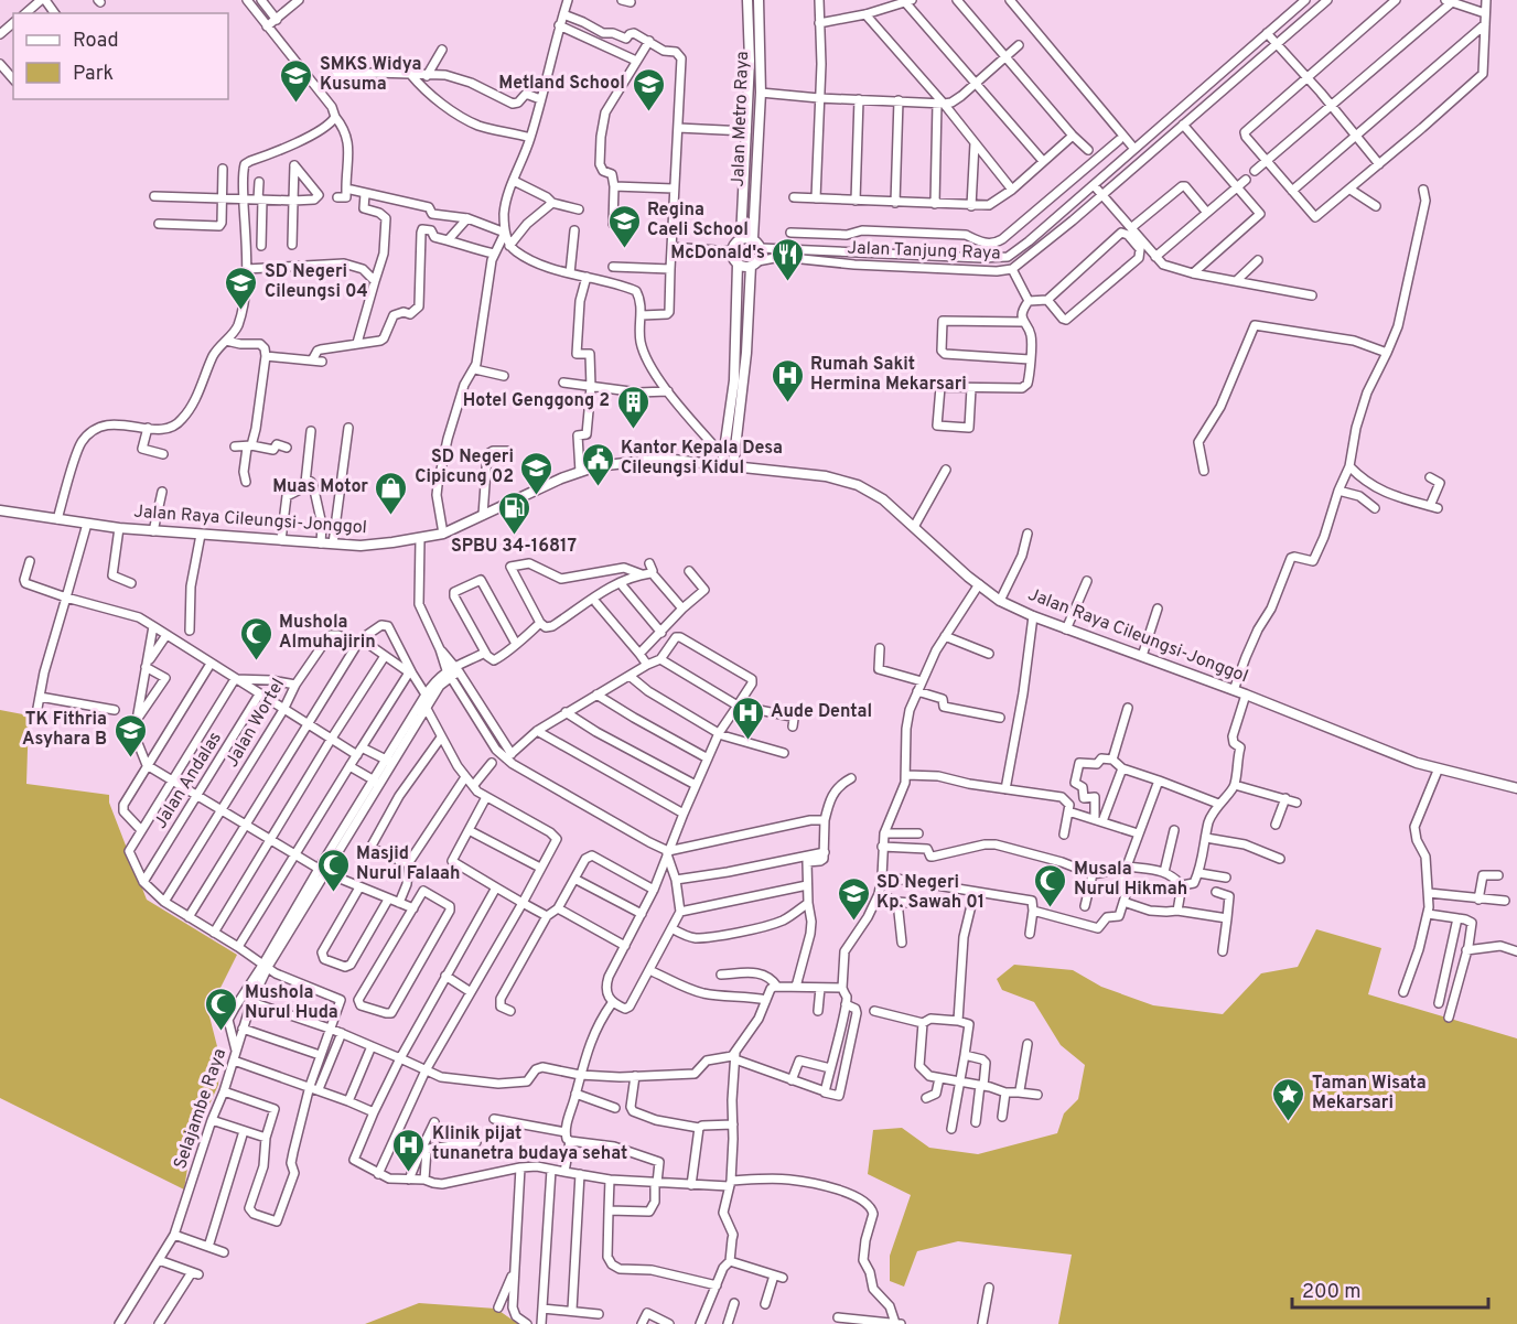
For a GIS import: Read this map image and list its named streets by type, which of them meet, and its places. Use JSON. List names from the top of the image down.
{
  "streets": {
    "main road": ["Jalan Metro Raya", "Jalan Raya Cileungsi-Jonggol"],
    "street": [
      "Jalan Tanjung Raya",
      "Jalan Wortel",
      "Jalan Andalas",
      "Selajambe Raya"
    ]
  },
  "crossings": [
    ["Jalan Metro Raya", "Jalan Tanjung Raya"],
    ["Jalan Wortel", "Selajambe Raya"]
  ],
  "places": {
    "school or university": [
      "SMKS Widya Kusuma",
      "Metland School",
      "Regina Caeli School",
      "SD Negeri Cileungsi 04",
      "SD Negeri Cipicung 02",
      "TK Fithria Asyhara B",
      "SD Negeri Kp. Sawah 01"
    ],
    "restaurant": ["McDonald's"],
    "hospital": ["Rumah Sakit Hermina Mekarsari", "Aude Dental", "Klinik pijat tunanetra budaya sehat"],
    "building": ["Hotel Genggong 2"],
    "public building": ["Kantor Kepala Desa Cileungsi Kidul"],
    "shop": ["Muas Motor"],
    "fuel station": ["SPBU 34-16817"],
    "mosque": [
      "Mushola Almuhajirin",
      "Masjid Nurul Falaah",
      "Musala Nurul Hikmah",
      "Mushola Nurul Huda"
    ],
    "place": ["Taman Wisata Mekarsari"]
  },
  "legend": ["Road", "Park"],
  "scale_bar": "200 m"
}
